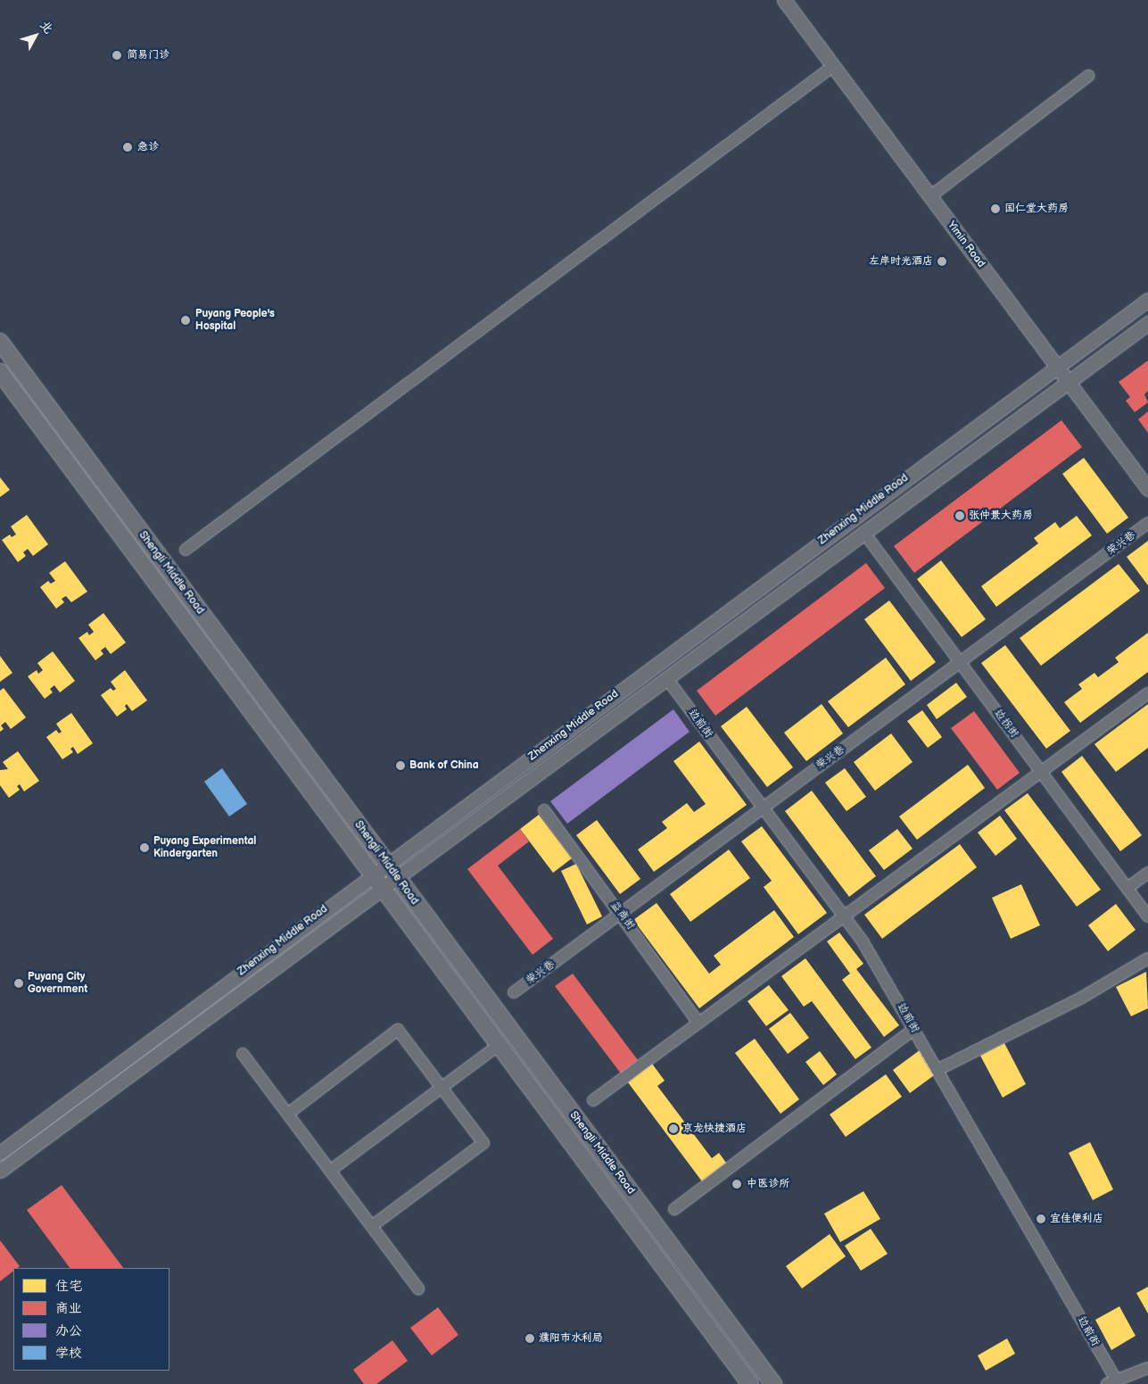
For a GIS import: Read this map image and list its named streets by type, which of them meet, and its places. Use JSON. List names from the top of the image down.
{
  "streets": {
    "main road": ["Shengli Middle Road"],
    "street": [
      "Yimin Road",
      "Zhenxing Middle Road",
      "荣兴巷",
      "边前街",
      "边拐街",
      "益商街"
    ]
  },
  "crossings": [
    ["Yimin Road", "Zhenxing Middle Road"],
    ["Zhenxing Middle Road", "Shengli Middle Road"],
    ["Zhenxing Middle Road", "边前街"],
    ["Zhenxing Middle Road", "边拐街"],
    ["荣兴巷", "边前街"],
    ["荣兴巷", "边拐街"],
    ["荣兴巷", "益商街"]
  ],
  "places": [
    "简易门诊",
    "急诊",
    "国仁堂大药房",
    "左岸时光酒店",
    "Puyang People's Hospital",
    "张仲景大药房",
    "Bank of China",
    "Puyang Experimental Kindergarten",
    "Puyang City Government",
    "京龙快捷酒店",
    "中医诊所",
    "宜佳便利店",
    "濮阳市水利局"
  ],
  "legend": [
    "住宅",
    "商业",
    "办公",
    "学校"
  ],
  "north": "top right"
}
